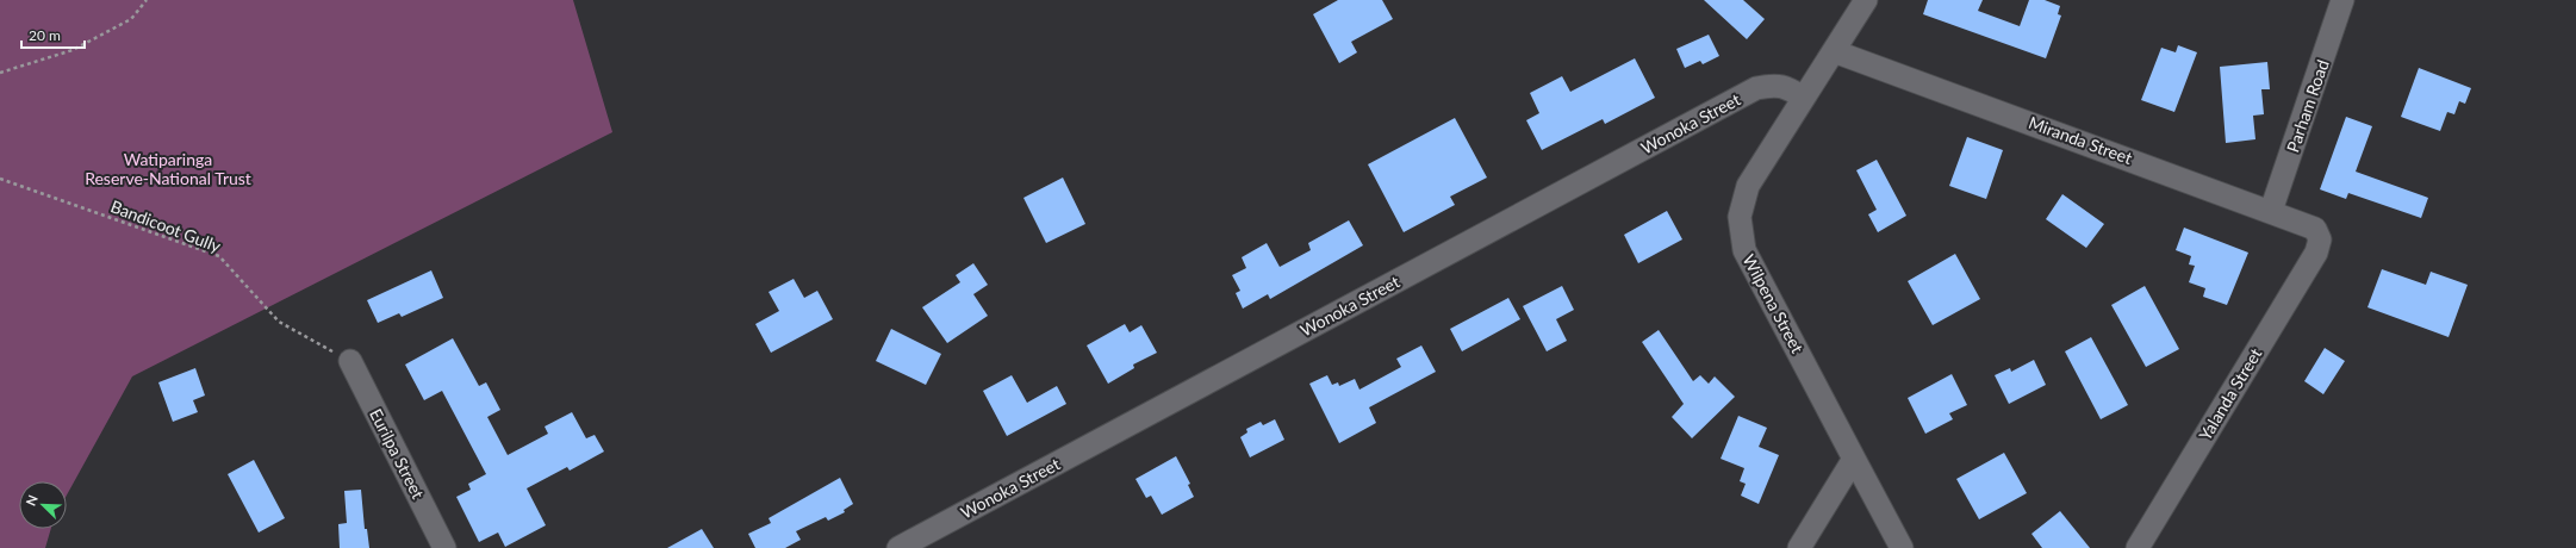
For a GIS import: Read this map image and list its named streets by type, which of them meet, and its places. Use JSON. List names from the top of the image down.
{
  "streets": {
    "street": [
      "Parham Road",
      "Wonoka Street",
      "Miranda Street",
      "Wilpena Street",
      "Yalanda Street",
      "Eurilpa Street"
    ],
    "path": ["Bandicoot Gully"]
  },
  "crossings": [
    ["Parham Road", "Miranda Street"],
    ["Wonoka Street", "Wilpena Street"],
    ["Miranda Street", "Wilpena Street"],
    ["Miranda Street", "Yalanda Street"],
    ["Bandicoot Gully", "Eurilpa Street"]
  ],
  "parks": ["Watiparinga Reserve-National Trust"],
  "scale_bar": "20 m",
  "north": "top left"
}
